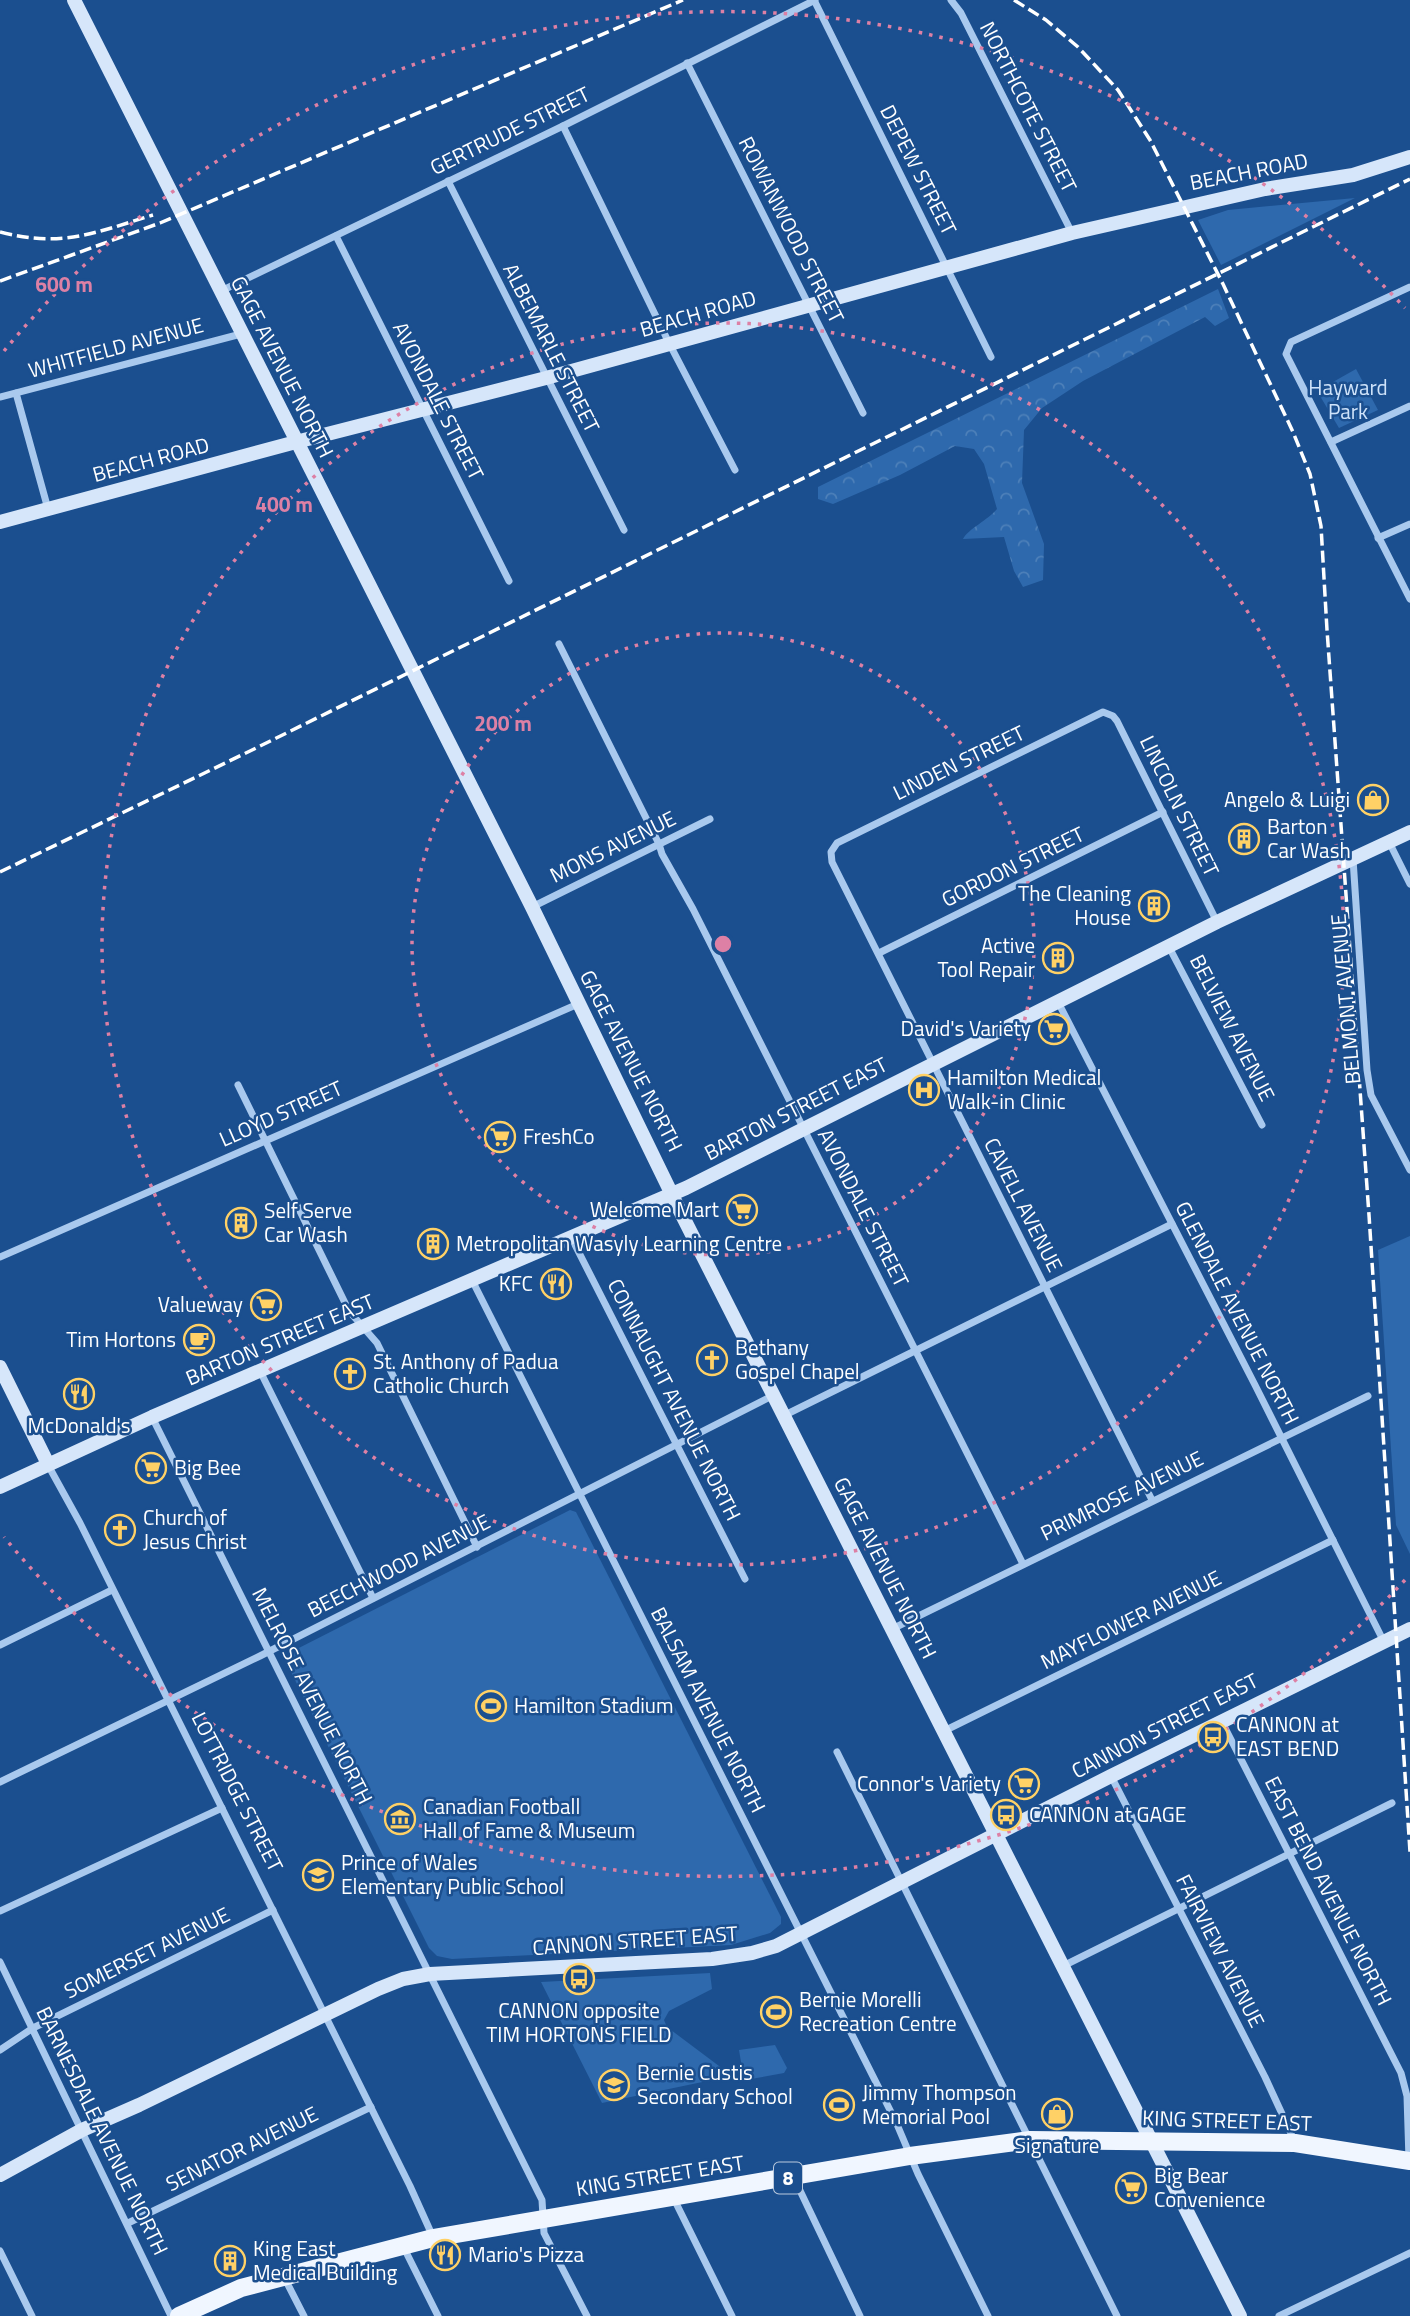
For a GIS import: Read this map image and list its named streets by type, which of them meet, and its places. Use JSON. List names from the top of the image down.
{
  "streets": {
    "main road": [
      "BEACH ROAD",
      "GAGE AVENUE NORTH",
      "BARTON STREET EAST",
      "CANNON STREET EAST",
      "LOTTRIDGE STREET",
      "KING STREET EAST",
      "8"
    ],
    "street": [
      "NORTHCOTE STREET",
      "GERTRUDE STREET",
      "DEPEW STREET",
      "ROWANWOOD STREET",
      "WHITFIELD AVENUE",
      "ALBEMARLE STREET",
      "AVONDALE STREET",
      "LINDEN STREET",
      "LINCOLN STREET",
      "MONS AVENUE",
      "GORDON STREET",
      "BELMONT AVENUE",
      "BELVIEW AVENUE",
      "LLOYD STREET",
      "CAVELL AVENUE",
      "GLENDALE AVENUE NORTH",
      "CONNAUGHT AVENUE NORTH",
      "PRIMROSE AVENUE",
      "BEECHWOOD AVENUE",
      "MAYFLOWER AVENUE",
      "MELROSE AVENUE NORTH",
      "BALSAM AVENUE NORTH",
      "EAST BEND AVENUE NORTH",
      "FAIRVIEW AVENUE",
      "SOMERSET AVENUE",
      "BARNESDALE AVENUE NORTH",
      "SENATOR AVENUE"
    ]
  },
  "crossings": [
    ["NORTHCOTE STREET", "BEACH ROAD"],
    ["GERTRUDE STREET", "DEPEW STREET"],
    ["GERTRUDE STREET", "ROWANWOOD STREET"],
    ["GERTRUDE STREET", "ALBEMARLE STREET"],
    ["GERTRUDE STREET", "GAGE AVENUE NORTH"],
    ["GERTRUDE STREET", "AVONDALE STREET"],
    ["DEPEW STREET", "BEACH ROAD"],
    ["BEACH ROAD", "ROWANWOOD STREET"],
    ["BEACH ROAD", "ALBEMARLE STREET"],
    ["BEACH ROAD", "GAGE AVENUE NORTH"],
    ["BEACH ROAD", "AVONDALE STREET"],
    ["WHITFIELD AVENUE", "GAGE AVENUE NORTH"],
    ["GAGE AVENUE NORTH", "MONS AVENUE"],
    ["GAGE AVENUE NORTH", "BARTON STREET EAST"],
    ["GAGE AVENUE NORTH", "LLOYD STREET"],
    ["GAGE AVENUE NORTH", "PRIMROSE AVENUE"],
    ["GAGE AVENUE NORTH", "BEECHWOOD AVENUE"],
    ["GAGE AVENUE NORTH", "MAYFLOWER AVENUE"],
    ["GAGE AVENUE NORTH", "CANNON STREET EAST"],
    ["GAGE AVENUE NORTH", "KING STREET EAST"],
    ["AVONDALE STREET", "MONS AVENUE"],
    ["AVONDALE STREET", "BARTON STREET EAST"],
    ["AVONDALE STREET", "PRIMROSE AVENUE"],
    ["LINDEN STREET", "LINCOLN STREET"],
    ["LINDEN STREET", "CAVELL AVENUE"],
    ["LINCOLN STREET", "GORDON STREET"],
    ["LINCOLN STREET", "BARTON STREET EAST"],
    ["GORDON STREET", "CAVELL AVENUE"],
    ["BELMONT AVENUE", "BARTON STREET EAST"],
    ["BELVIEW AVENUE", "BARTON STREET EAST"],
    ["BARTON STREET EAST", "CAVELL AVENUE"],
    ["BARTON STREET EAST", "GLENDALE AVENUE NORTH"],
    ["BARTON STREET EAST", "CONNAUGHT AVENUE NORTH"],
    ["BARTON STREET EAST", "MELROSE AVENUE NORTH"],
    ["BARTON STREET EAST", "BALSAM AVENUE NORTH"],
    ["BARTON STREET EAST", "LOTTRIDGE STREET"],
    ["CAVELL AVENUE", "PRIMROSE AVENUE"],
    ["GLENDALE AVENUE NORTH", "PRIMROSE AVENUE"],
    ["GLENDALE AVENUE NORTH", "MAYFLOWER AVENUE"],
    ["GLENDALE AVENUE NORTH", "CANNON STREET EAST"],
    ["CONNAUGHT AVENUE NORTH", "BEECHWOOD AVENUE"],
    ["BEECHWOOD AVENUE", "MELROSE AVENUE NORTH"],
    ["BEECHWOOD AVENUE", "BALSAM AVENUE NORTH"],
    ["BEECHWOOD AVENUE", "LOTTRIDGE STREET"],
    ["MELROSE AVENUE NORTH", "CANNON STREET EAST"],
    ["MELROSE AVENUE NORTH", "KING STREET EAST"],
    ["BALSAM AVENUE NORTH", "CANNON STREET EAST"],
    ["BALSAM AVENUE NORTH", "KING STREET EAST"],
    ["CANNON STREET EAST", "LOTTRIDGE STREET"],
    ["CANNON STREET EAST", "EAST BEND AVENUE NORTH"],
    ["CANNON STREET EAST", "FAIRVIEW AVENUE"],
    ["CANNON STREET EAST", "BARNESDALE AVENUE NORTH"],
    ["LOTTRIDGE STREET", "SOMERSET AVENUE"],
    ["LOTTRIDGE STREET", "KING STREET EAST"],
    ["LOTTRIDGE STREET", "SENATOR AVENUE"],
    ["EAST BEND AVENUE NORTH", "KING STREET EAST"],
    ["FAIRVIEW AVENUE", "KING STREET EAST"],
    ["SOMERSET AVENUE", "BARNESDALE AVENUE NORTH"],
    ["BARNESDALE AVENUE NORTH", "SENATOR AVENUE"]
  ],
  "parks": ["Hayward Park"],
  "places": {
    "shop": ["Angelo & Luigi", "Signature"],
    "building": [
      "Barton Car Wash",
      "The Cleaning House",
      "Active Tool Repair",
      "Self Serve Car Wash",
      "Metropolitan Wasyly Learning Centre",
      "King East Medical Building"
    ],
    "supermarket": [
      "David's Variety",
      "FreshCo",
      "Welcome Mart",
      "Valueway",
      "Big Bee",
      "Connor's Variety",
      "Big Bear Convenience"
    ],
    "hospital": ["Hamilton Medical Walk-in Clinic"],
    "restaurant": ["KFC", "McDonald's", "Mario's Pizza"],
    "cafe": ["Tim Hortons"],
    "church": ["Bethany Gospel Chapel", "St. Anthony of Padua Catholic Church", "Church of Jesus Christ"],
    "sports": ["Hamilton Stadium", "Bernie Morelli Recreation Centre", "Jimmy Thompson Memorial Pool"],
    "bus stop": ["CANNON at EAST BEND", "CANNON at GAGE", "CANNON opposite TIM HORTONS FIELD"],
    "museum": ["Canadian Football Hall of Fame & Museum"],
    "school or university": ["Prince of Wales Elementary Public School", "Bernie Custis Secondary School"]
  },
  "rings": ["600 m", "400 m", "200 m"]
}
